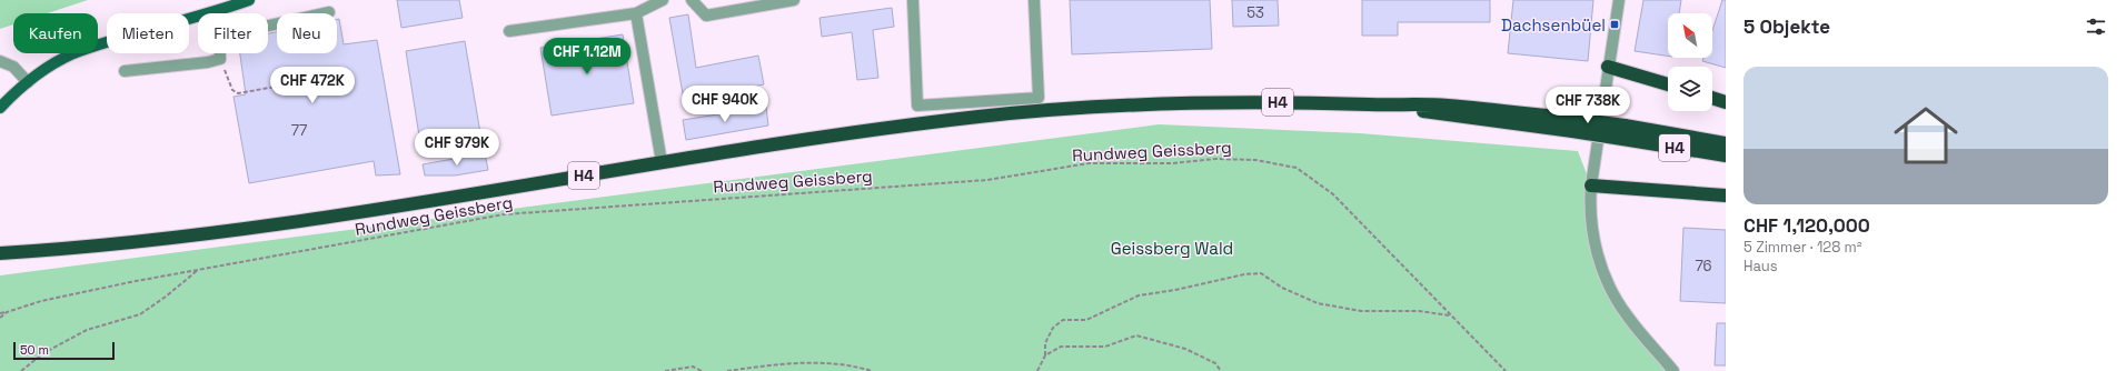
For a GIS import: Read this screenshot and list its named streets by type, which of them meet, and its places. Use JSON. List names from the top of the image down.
{
  "streets": {
    "highway": ["H4"],
    "path": ["Rundweg Geissberg"]
  },
  "parks": ["Geissberg Wald"],
  "places": {
    "transit": ["Dachsenbüel"]
  },
  "house_numbers": ["53", "77", "76"],
  "scale_bar": "50 m",
  "north": "top left",
  "page": {
    "heading": "5 Objekte",
    "chip": [
      "Kaufen",
      "Mieten",
      "Filter",
      "Neu"
    ],
    "price": [
      "CHF 1.12M",
      "CHF 472K",
      "CHF 940K",
      "CHF 738K",
      "CHF 979K"
    ],
    "list": [
      {
        "name": "CHF 1,120,000",
        "note": "5 Zimmer · 128 m² · Haus"
      }
    ],
    "scale": "50 m"
  }
}
